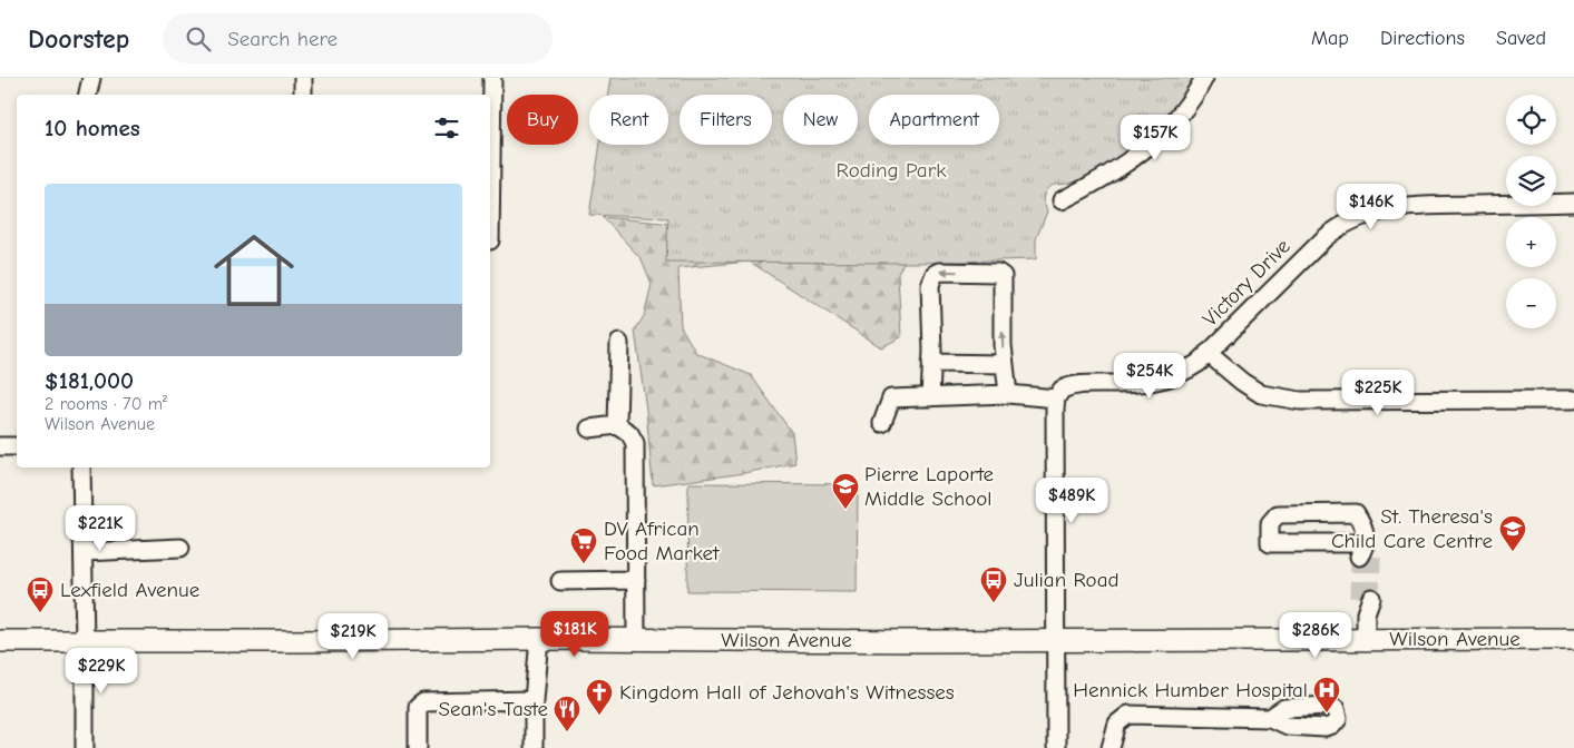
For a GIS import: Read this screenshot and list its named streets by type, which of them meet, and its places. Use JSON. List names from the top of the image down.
{
  "streets": {
    "main road": ["Wilson Avenue"],
    "street": ["Victory Drive"]
  },
  "parks": ["Roding Park"],
  "places": {
    "school or university": ["Pierre Laporte Middle School", "St. Theresa's Child Care Centre"],
    "supermarket": ["DV African Food Market"],
    "bus stop": ["Julian Road", "Lexfield Avenue"],
    "hospital": ["Hennick Humber Hospital"],
    "church": ["Kingdom Hall of Jehovah's Witnesses"],
    "restaurant": ["Sean's Taste"]
  },
  "page": {
    "header": "Doorstep",
    "search": "Search here",
    "nav": ["Map", "Directions", "Saved"],
    "map_buttons": ["+", "−"],
    "chip": [
      "Buy",
      "Rent",
      "Filters",
      "New",
      "Apartment"
    ],
    "heading": "10 homes",
    "price": [
      "$157K",
      "$146K",
      "$254K",
      "$225K",
      "$489K",
      "$221K",
      "$181K",
      "$286K",
      "$219K",
      "$229K"
    ],
    "list": [
      {
        "name": "$181,000",
        "note": "2 rooms · 70 m² · Wilson Avenue"
      }
    ]
  }
}
